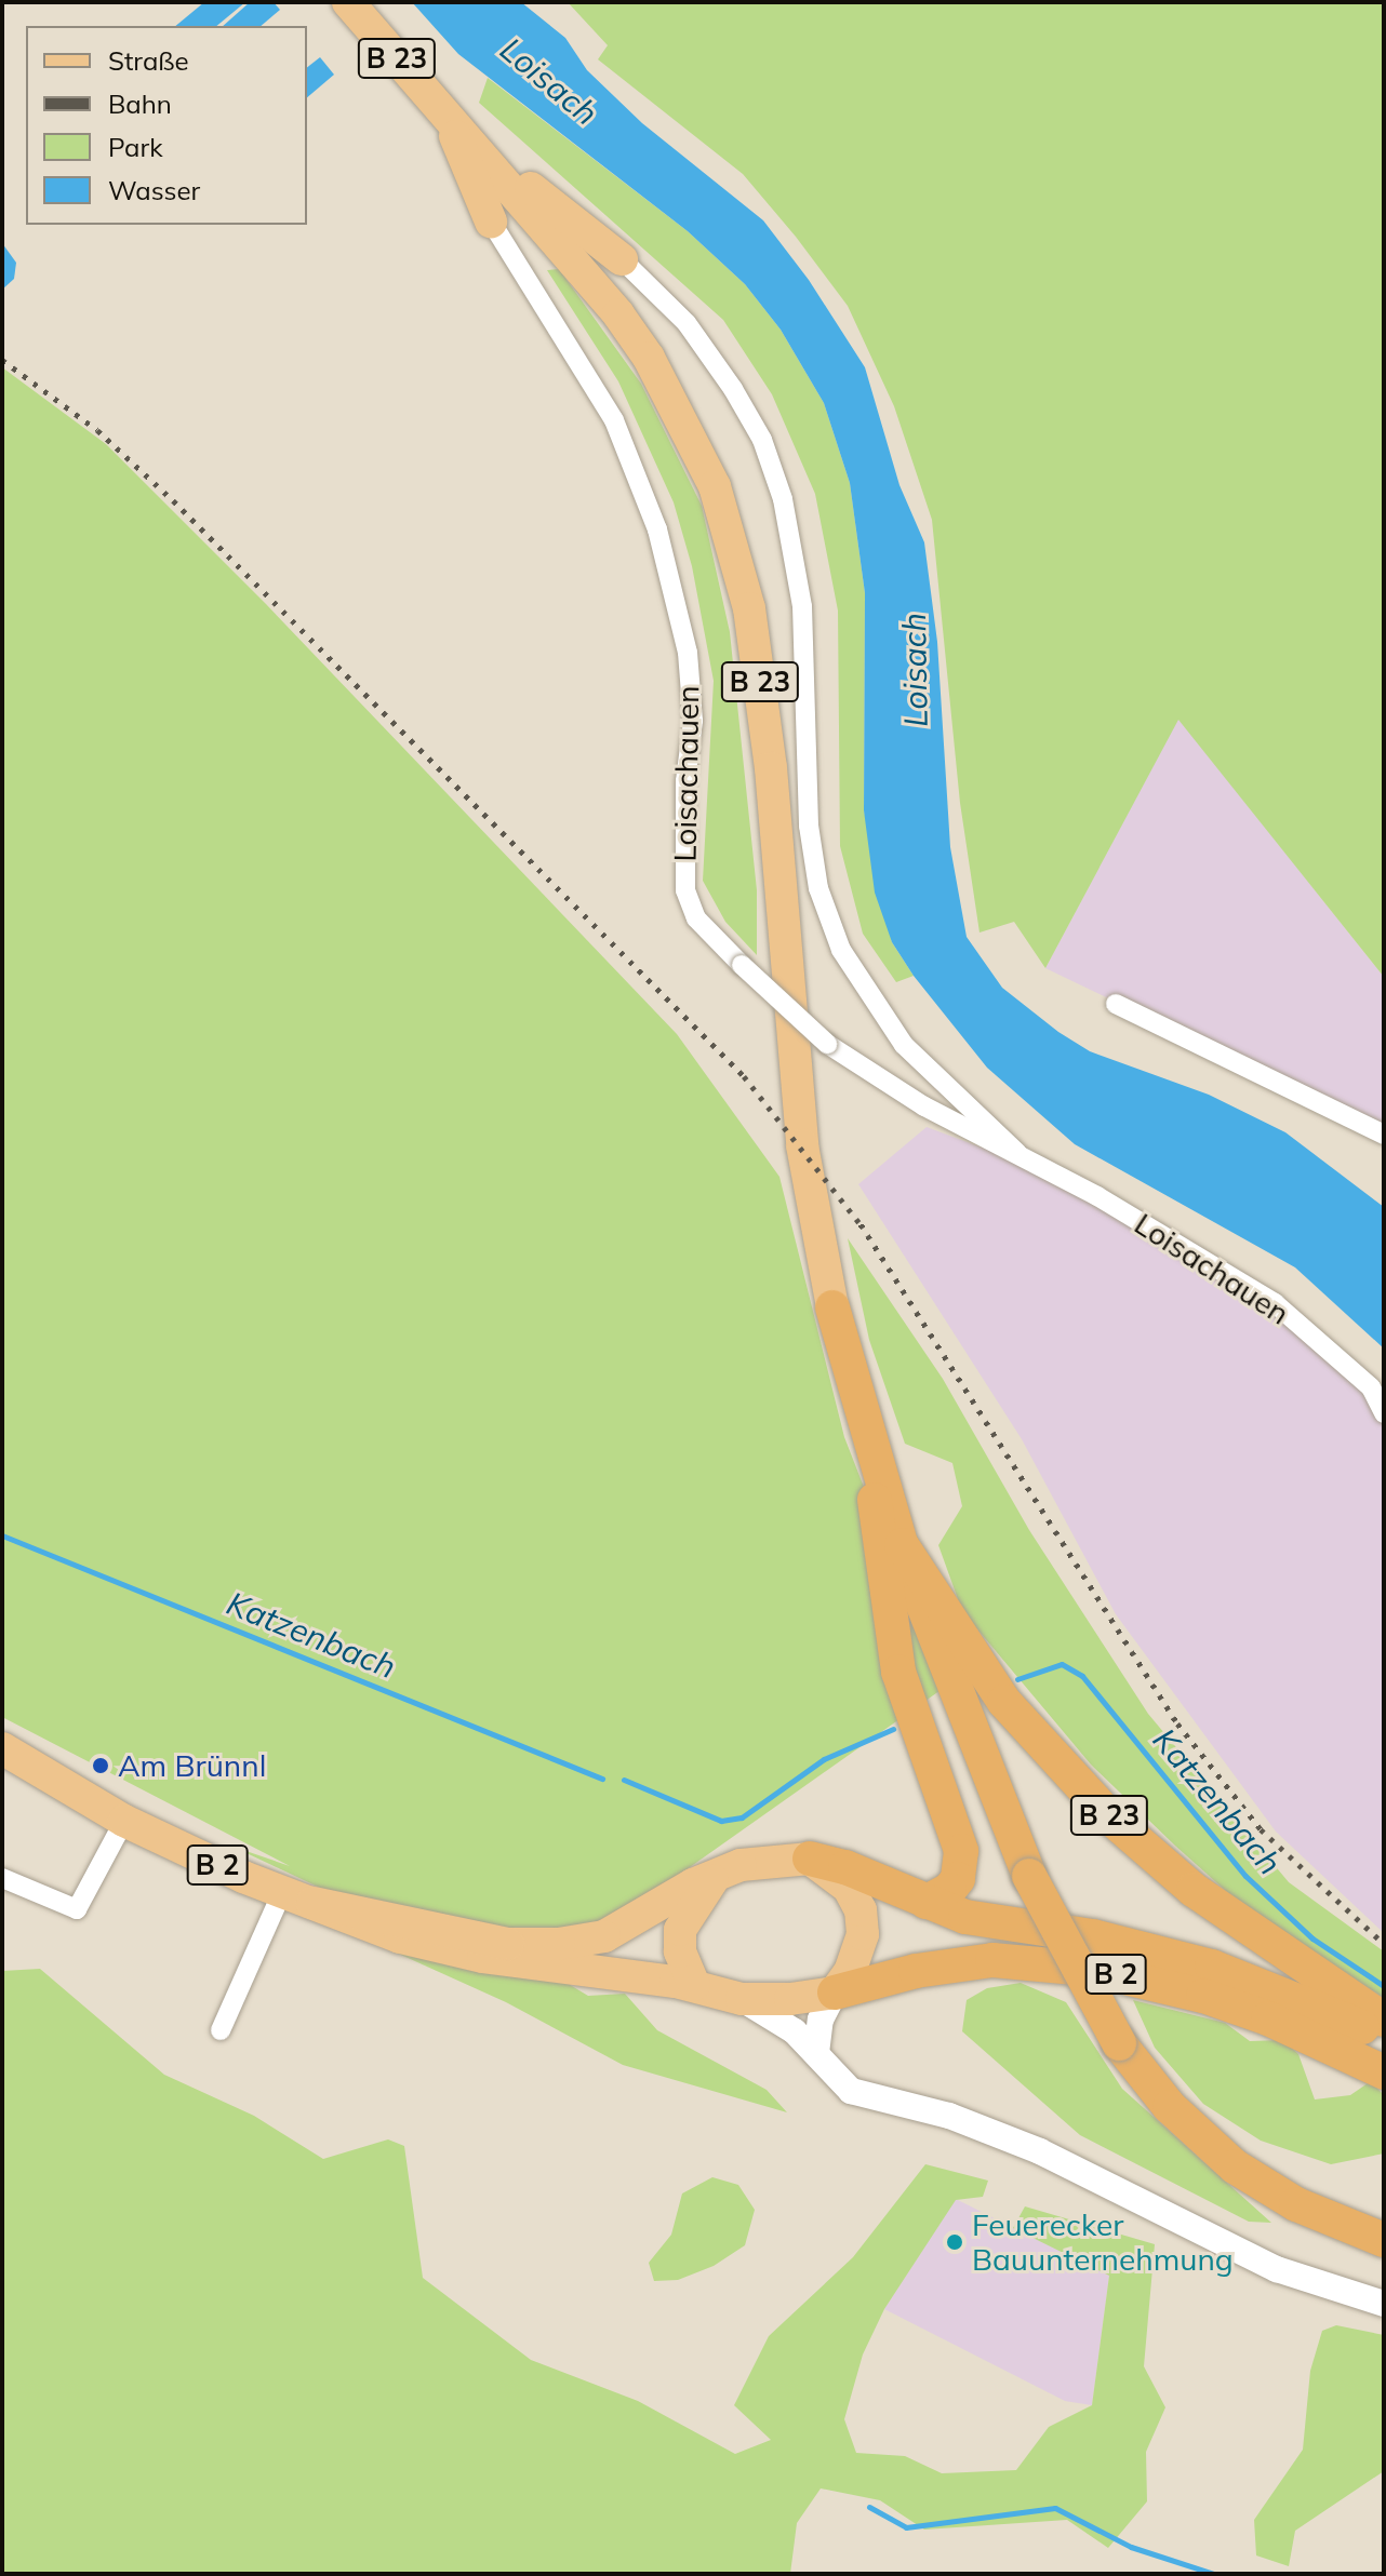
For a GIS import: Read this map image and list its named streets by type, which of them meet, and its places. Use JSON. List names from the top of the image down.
{
  "streets": {
    "highway": ["B 23", "B 2"],
    "street": ["Loisachauen"]
  },
  "crossings": [
    ["B 23", "B 2"]
  ],
  "water": ["Loisach", "Katzenbach"],
  "places": ["Am Brünnl", "Feuerecker Bauunternehmung"],
  "legend": [
    "Straße",
    "Bahn",
    "Park",
    "Wasser"
  ]
}
